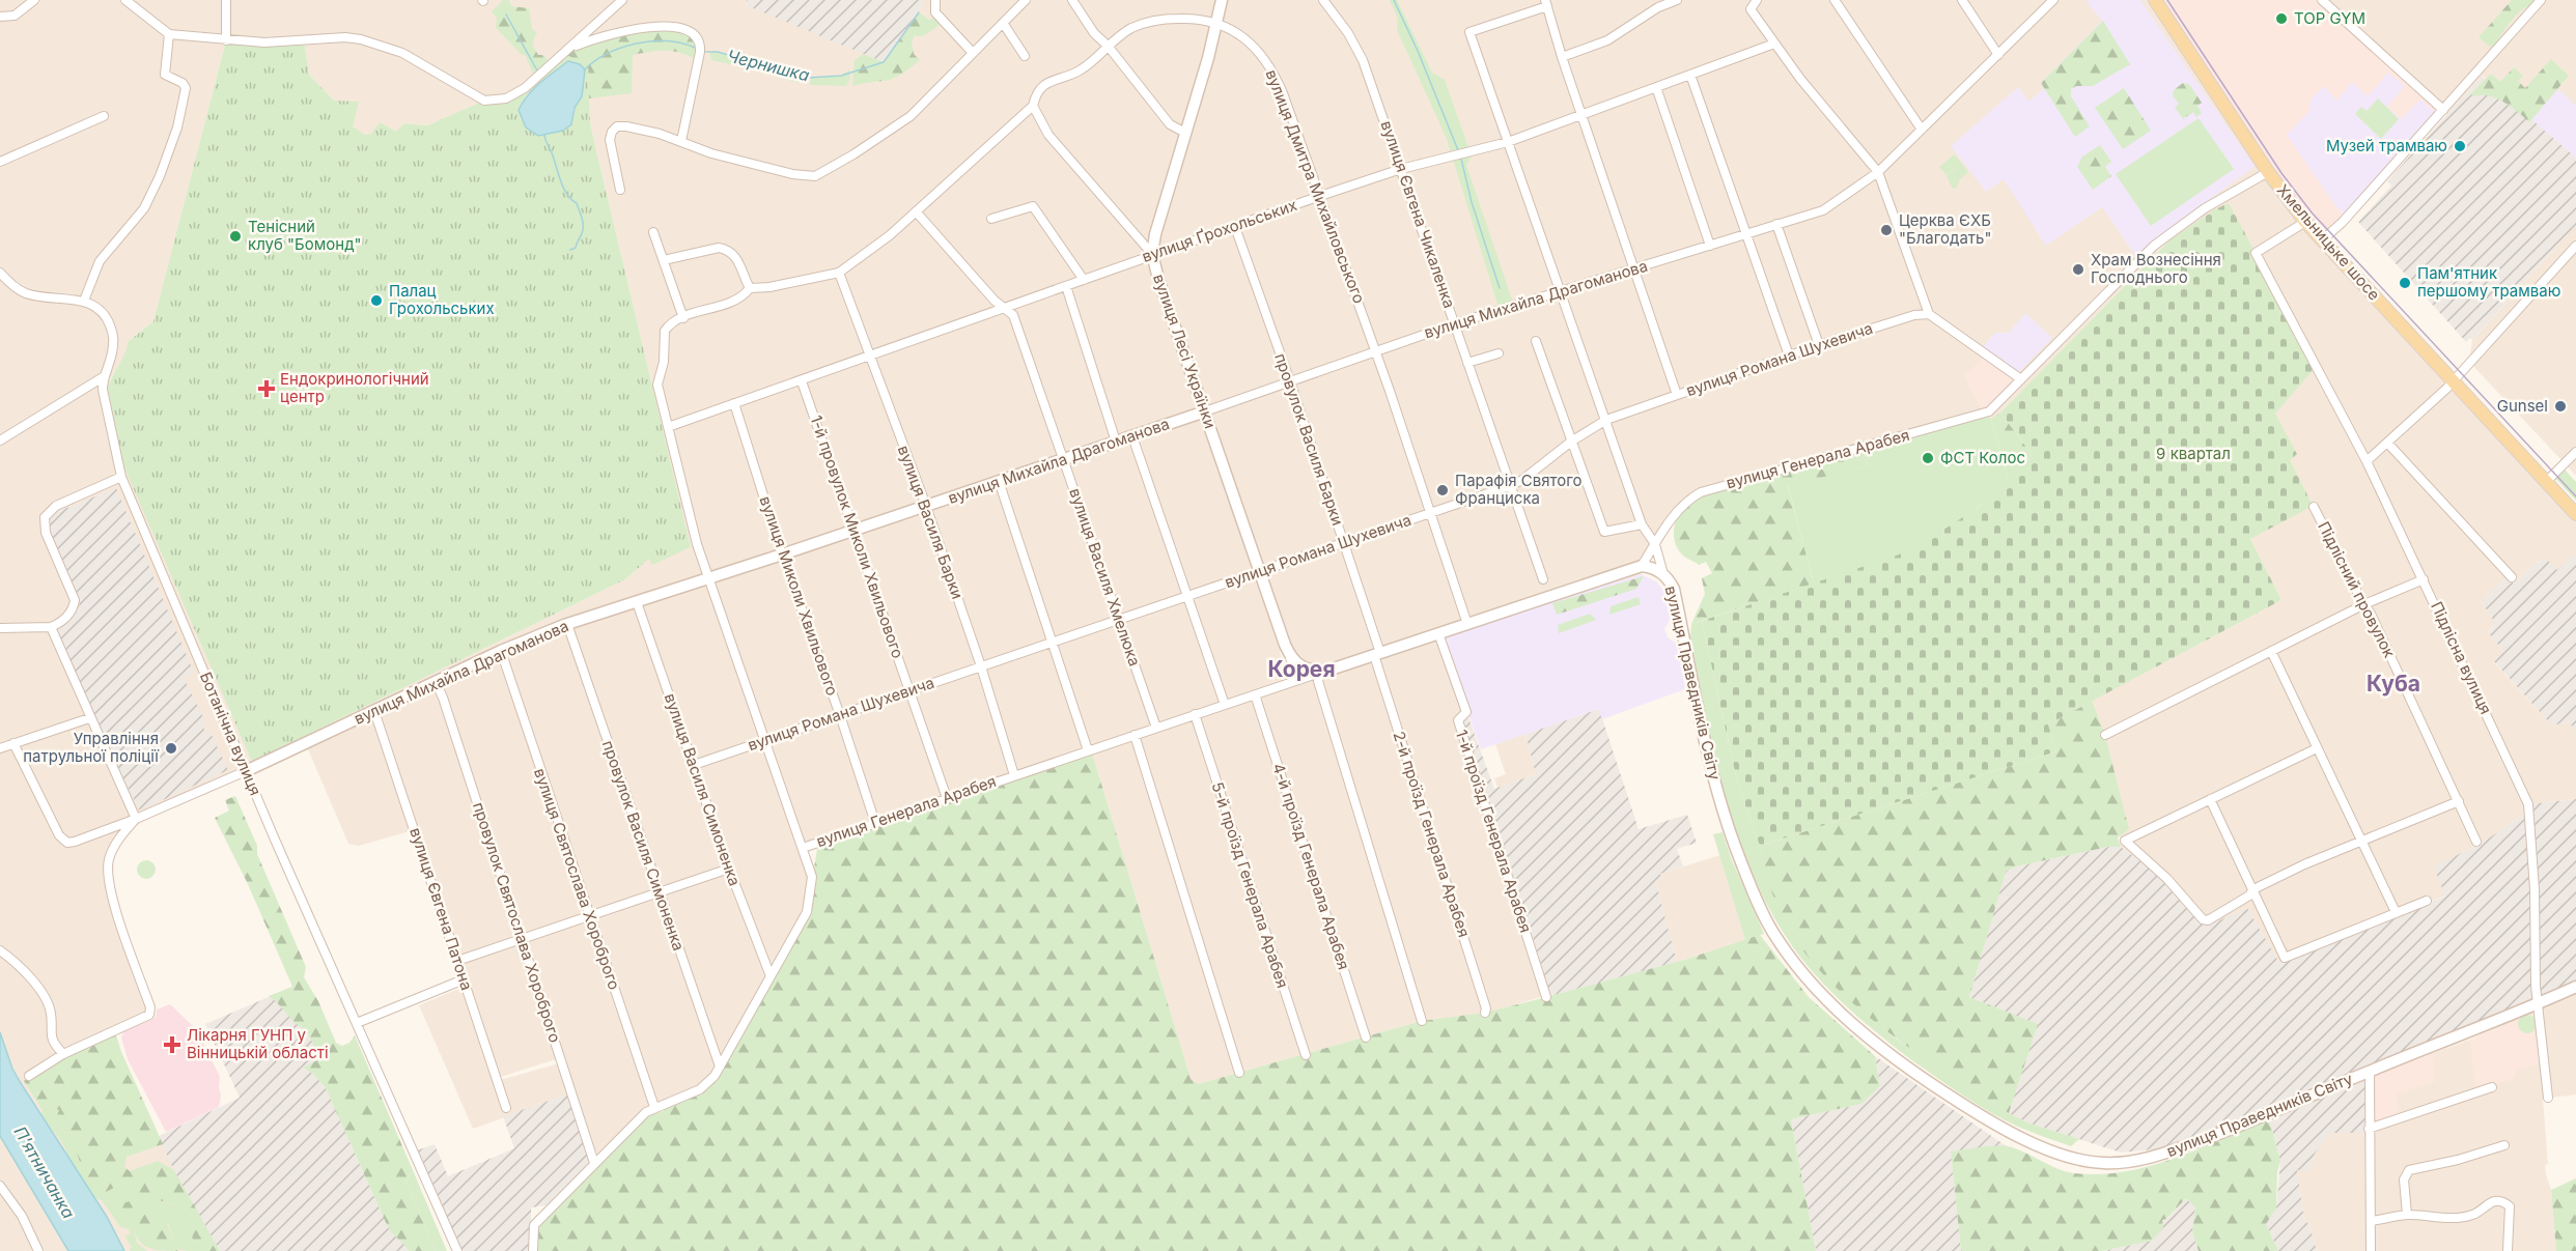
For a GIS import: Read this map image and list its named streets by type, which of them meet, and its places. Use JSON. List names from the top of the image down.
{
  "streets": {
    "main road": [
      "Хмельницьке шосе",
      "вулиця Михайла Драгоманова",
      "вулиця Лесі Українки",
      "вулиця Праведників Світу"
    ],
    "street": [
      "вулиця Дмитра Михайловського",
      "вулиця Євгена Чикаленка",
      "вулиця Ґрохольських",
      "вулиця Романа Шухевича",
      "провулок Василя Барки",
      "вулиця Генерала Арабея",
      "вулиця Василя Барки",
      "1-й провулок Миколи Хвильового",
      "вулиця Василя Хмелюка",
      "Підлісний провулок",
      "вулиця Миколи Хвильового",
      "Підлісна вулиця",
      "Ботанічна вулиця",
      "вулиця Василя Симоненка",
      "1-й проїзд Генерала Арабея",
      "2-й проїзд Генерала Арабея",
      "провулок Василя Симоненка",
      "4-й проїзд Генерала Арабея",
      "вулиця Святослава Хороброго",
      "5-й проїзд Генерала Арабея",
      "вулиця Євгена Патона",
      "провулок Святослава Хороброго"
    ]
  },
  "crossings": [
    ["вулиця Дмитра Михайловського", "вулиця Ґрохольських"],
    ["вулиця Дмитра Михайловського", "вулиця Михайла Драгоманова"],
    ["вулиця Дмитра Михайловського", "вулиця Лесі Українки"],
    ["вулиця Дмитра Михайловського", "вулиця Романа Шухевича"],
    ["вулиця Дмитра Михайловського", "вулиця Генерала Арабея"],
    ["вулиця Дмитра Михайловського", "вулиця Василя Барки"],
    ["вулиця Дмитра Михайловського", "вулиця Василя Хмелюка"],
    ["вулиця Євгена Чикаленка", "вулиця Ґрохольських"],
    ["вулиця Євгена Чикаленка", "вулиця Михайла Драгоманова"],
    ["вулиця Євгена Чикаленка", "вулиця Романа Шухевича"],
    ["вулиця Ґрохольських", "вулиця Лесі Українки"],
    ["вулиця Ґрохольських", "провулок Василя Барки"],
    ["вулиця Ґрохольських", "вулиця Василя Барки"],
    ["вулиця Ґрохольських", "1-й провулок Миколи Хвильового"],
    ["вулиця Ґрохольських", "вулиця Василя Хмелюка"],
    ["вулиця Ґрохольських", "вулиця Миколи Хвильового"],
    ["Хмельницьке шосе", "вулиця Генерала Арабея"],
    ["Хмельницьке шосе", "Підлісна вулиця"],
    ["вулиця Михайла Драгоманова", "вулиця Лесі Українки"],
    ["вулиця Михайла Драгоманова", "провулок Василя Барки"],
    ["вулиця Михайла Драгоманова", "вулиця Василя Барки"],
    ["вулиця Михайла Драгоманова", "1-й провулок Миколи Хвильового"],
    ["вулиця Михайла Драгоманова", "вулиця Василя Хмелюка"],
    ["вулиця Михайла Драгоманова", "вулиця Миколи Хвильового"],
    ["вулиця Михайла Драгоманова", "Ботанічна вулиця"],
    ["вулиця Михайла Драгоманова", "вулиця Василя Симоненка"],
    ["вулиця Михайла Драгоманова", "провулок Василя Симоненка"],
    ["вулиця Михайла Драгоманова", "вулиця Святослава Хороброго"],
    ["вулиця Михайла Драгоманова", "вулиця Євгена Патона"],
    ["вулиця Михайла Драгоманова", "провулок Святослава Хороброго"],
    ["вулиця Лесі Українки", "вулиця Романа Шухевича"],
    ["вулиця Лесі Українки", "вулиця Генерала Арабея"],
    ["вулиця Романа Шухевича", "провулок Василя Барки"],
    ["вулиця Романа Шухевича", "вулиця Василя Барки"],
    ["вулиця Романа Шухевича", "1-й провулок Миколи Хвильового"],
    ["вулиця Романа Шухевича", "вулиця Василя Хмелюка"],
    ["вулиця Романа Шухевича", "вулиця Миколи Хвильового"],
    ["вулиця Романа Шухевича", "вулиця Василя Симоненка"],
    ["провулок Василя Барки", "2-й проїзд Генерала Арабея"],
    ["вулиця Генерала Арабея", "вулиця Василя Барки"],
    ["вулиця Генерала Арабея", "1-й провулок Миколи Хвильового"],
    ["вулиця Генерала Арабея", "вулиця Василя Хмелюка"],
    ["вулиця Генерала Арабея", "вулиця Миколи Хвильового"],
    ["вулиця Генерала Арабея", "вулиця Праведників Світу"],
    ["вулиця Генерала Арабея", "вулиця Василя Симоненка"],
    ["вулиця Генерала Арабея", "провулок Василя Симоненка"],
    ["вулиця Генерала Арабея", "4-й проїзд Генерала Арабея"],
    ["вулиця Генерала Арабея", "вулиця Святослава Хороброго"],
    ["вулиця Генерала Арабея", "5-й проїзд Генерала Арабея"],
    ["вулиця Генерала Арабея", "провулок Святослава Хороброго"],
    ["Підлісна вулиця", "вулиця Праведників Світу"]
  ],
  "districts": ["Корея", "Куба"],
  "water": ["Чернишка", "П'ятничанка"],
  "parks": ["9 квартал"],
  "places": {
    "other": [
      "TOP GYM",
      "Музей трамваю",
      "Церква ЄХБ \"Благодать\"",
      "Тенісний клуб \"Бомонд\"",
      "Храм Вознесіння Господнього",
      "Пам'ятник першому трамваю",
      "Палац Грохольських",
      "Gunsel",
      "ФСТ Колос",
      "Парафія Святого Франциска",
      "Управління патрульної поліції"
    ],
    "health": ["Ендокринологічний центр", "Лікарня ГУНП у Вінницькій області"]
  }
}
